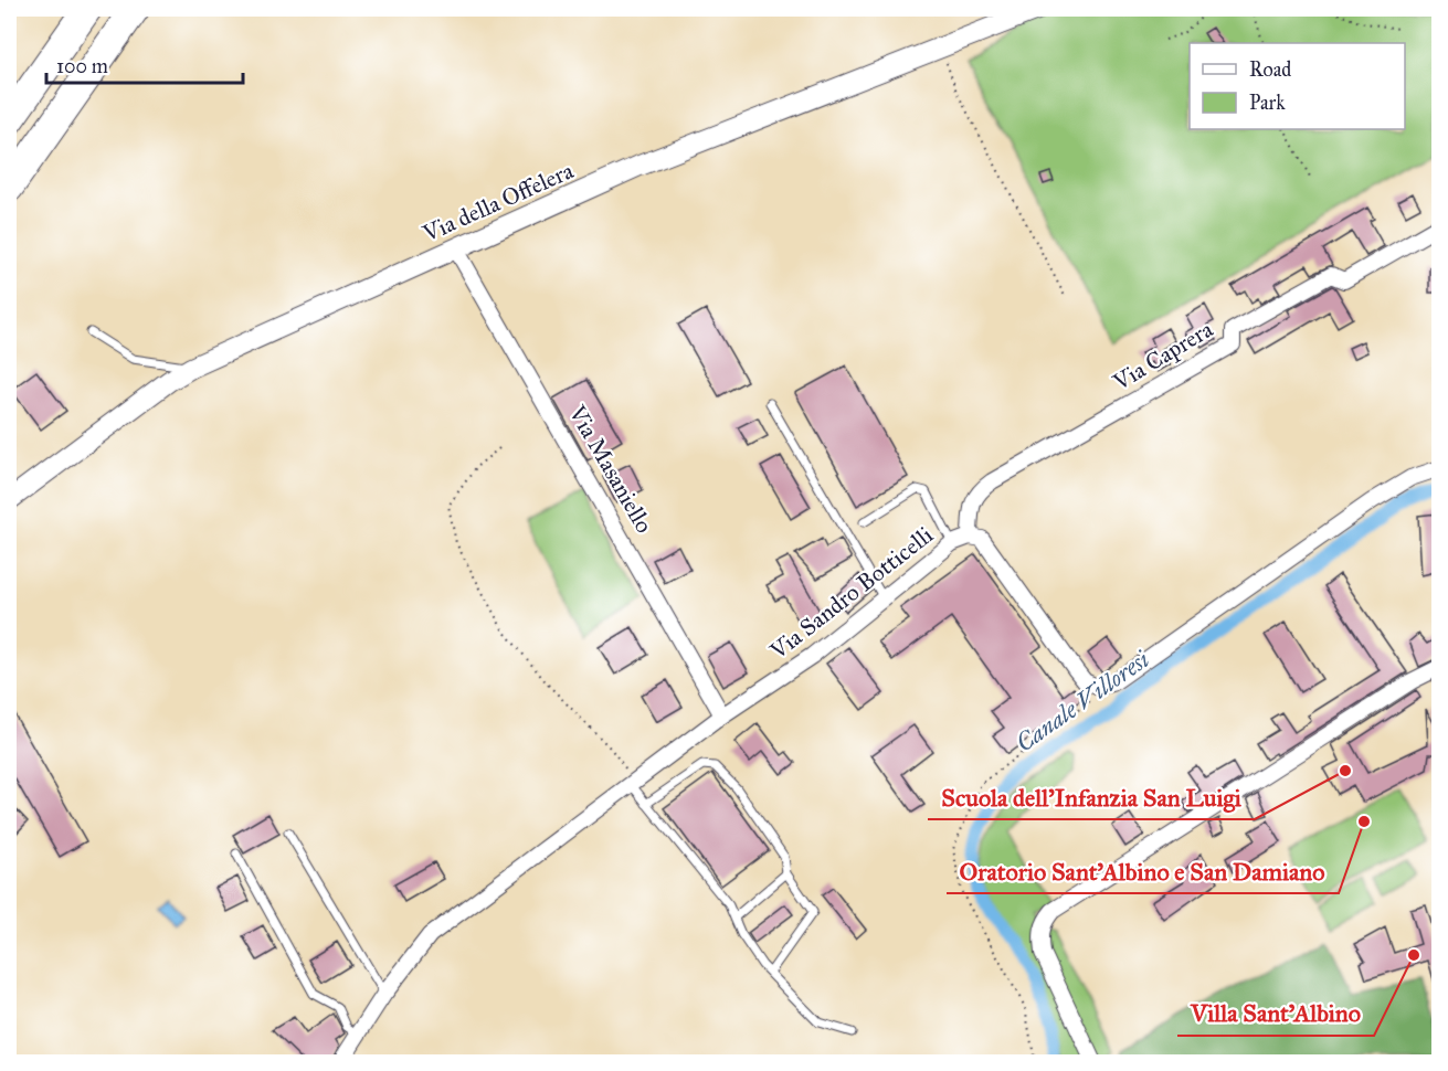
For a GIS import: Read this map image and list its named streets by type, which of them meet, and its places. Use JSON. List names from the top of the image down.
{
  "streets": {
    "street": [
      "Via della Offelera",
      "Via Caprera",
      "Via Masaniello",
      "Via Sandro Botticelli"
    ]
  },
  "crossings": [
    ["Via della Offelera", "Via Masaniello"],
    ["Via Caprera", "Via Sandro Botticelli"],
    ["Via Masaniello", "Via Sandro Botticelli"]
  ],
  "water": ["Canale Villoresi"],
  "places": ["Scuola dell'Infanzia San Luigi", "Oratorio Sant'Albino e San Damiano", "Villa Sant'Albino"],
  "legend": ["Road", "Park"],
  "scale_bar": "100 m"
}
